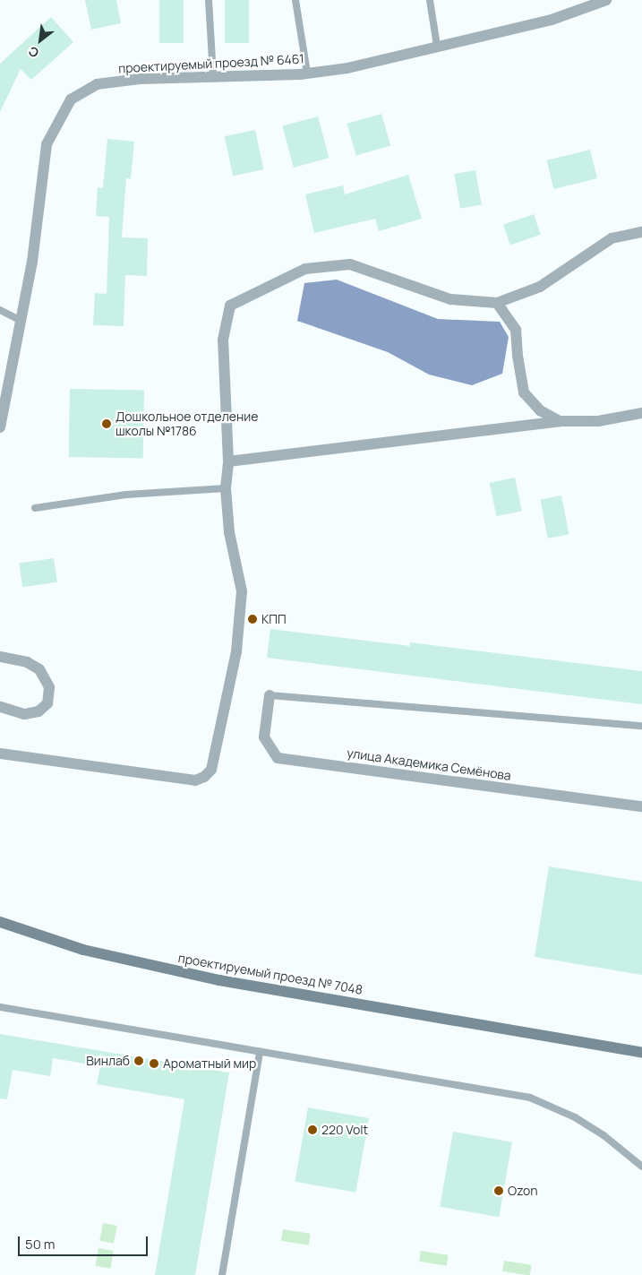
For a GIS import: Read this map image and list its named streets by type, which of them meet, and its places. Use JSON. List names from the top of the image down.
{
  "streets": {
    "main road": ["проектируемый проезд № 7048"],
    "street": ["проектируемый проезд № 6461", "улица Академика Семёнова"]
  },
  "places": [
    "Дошкольное отделение школы №1786",
    "КПП",
    "Винлаб",
    "Ароматный мир",
    "220 Volt",
    "Ozon"
  ],
  "scale_bar": "50 m",
  "north": "bottom left"
}
